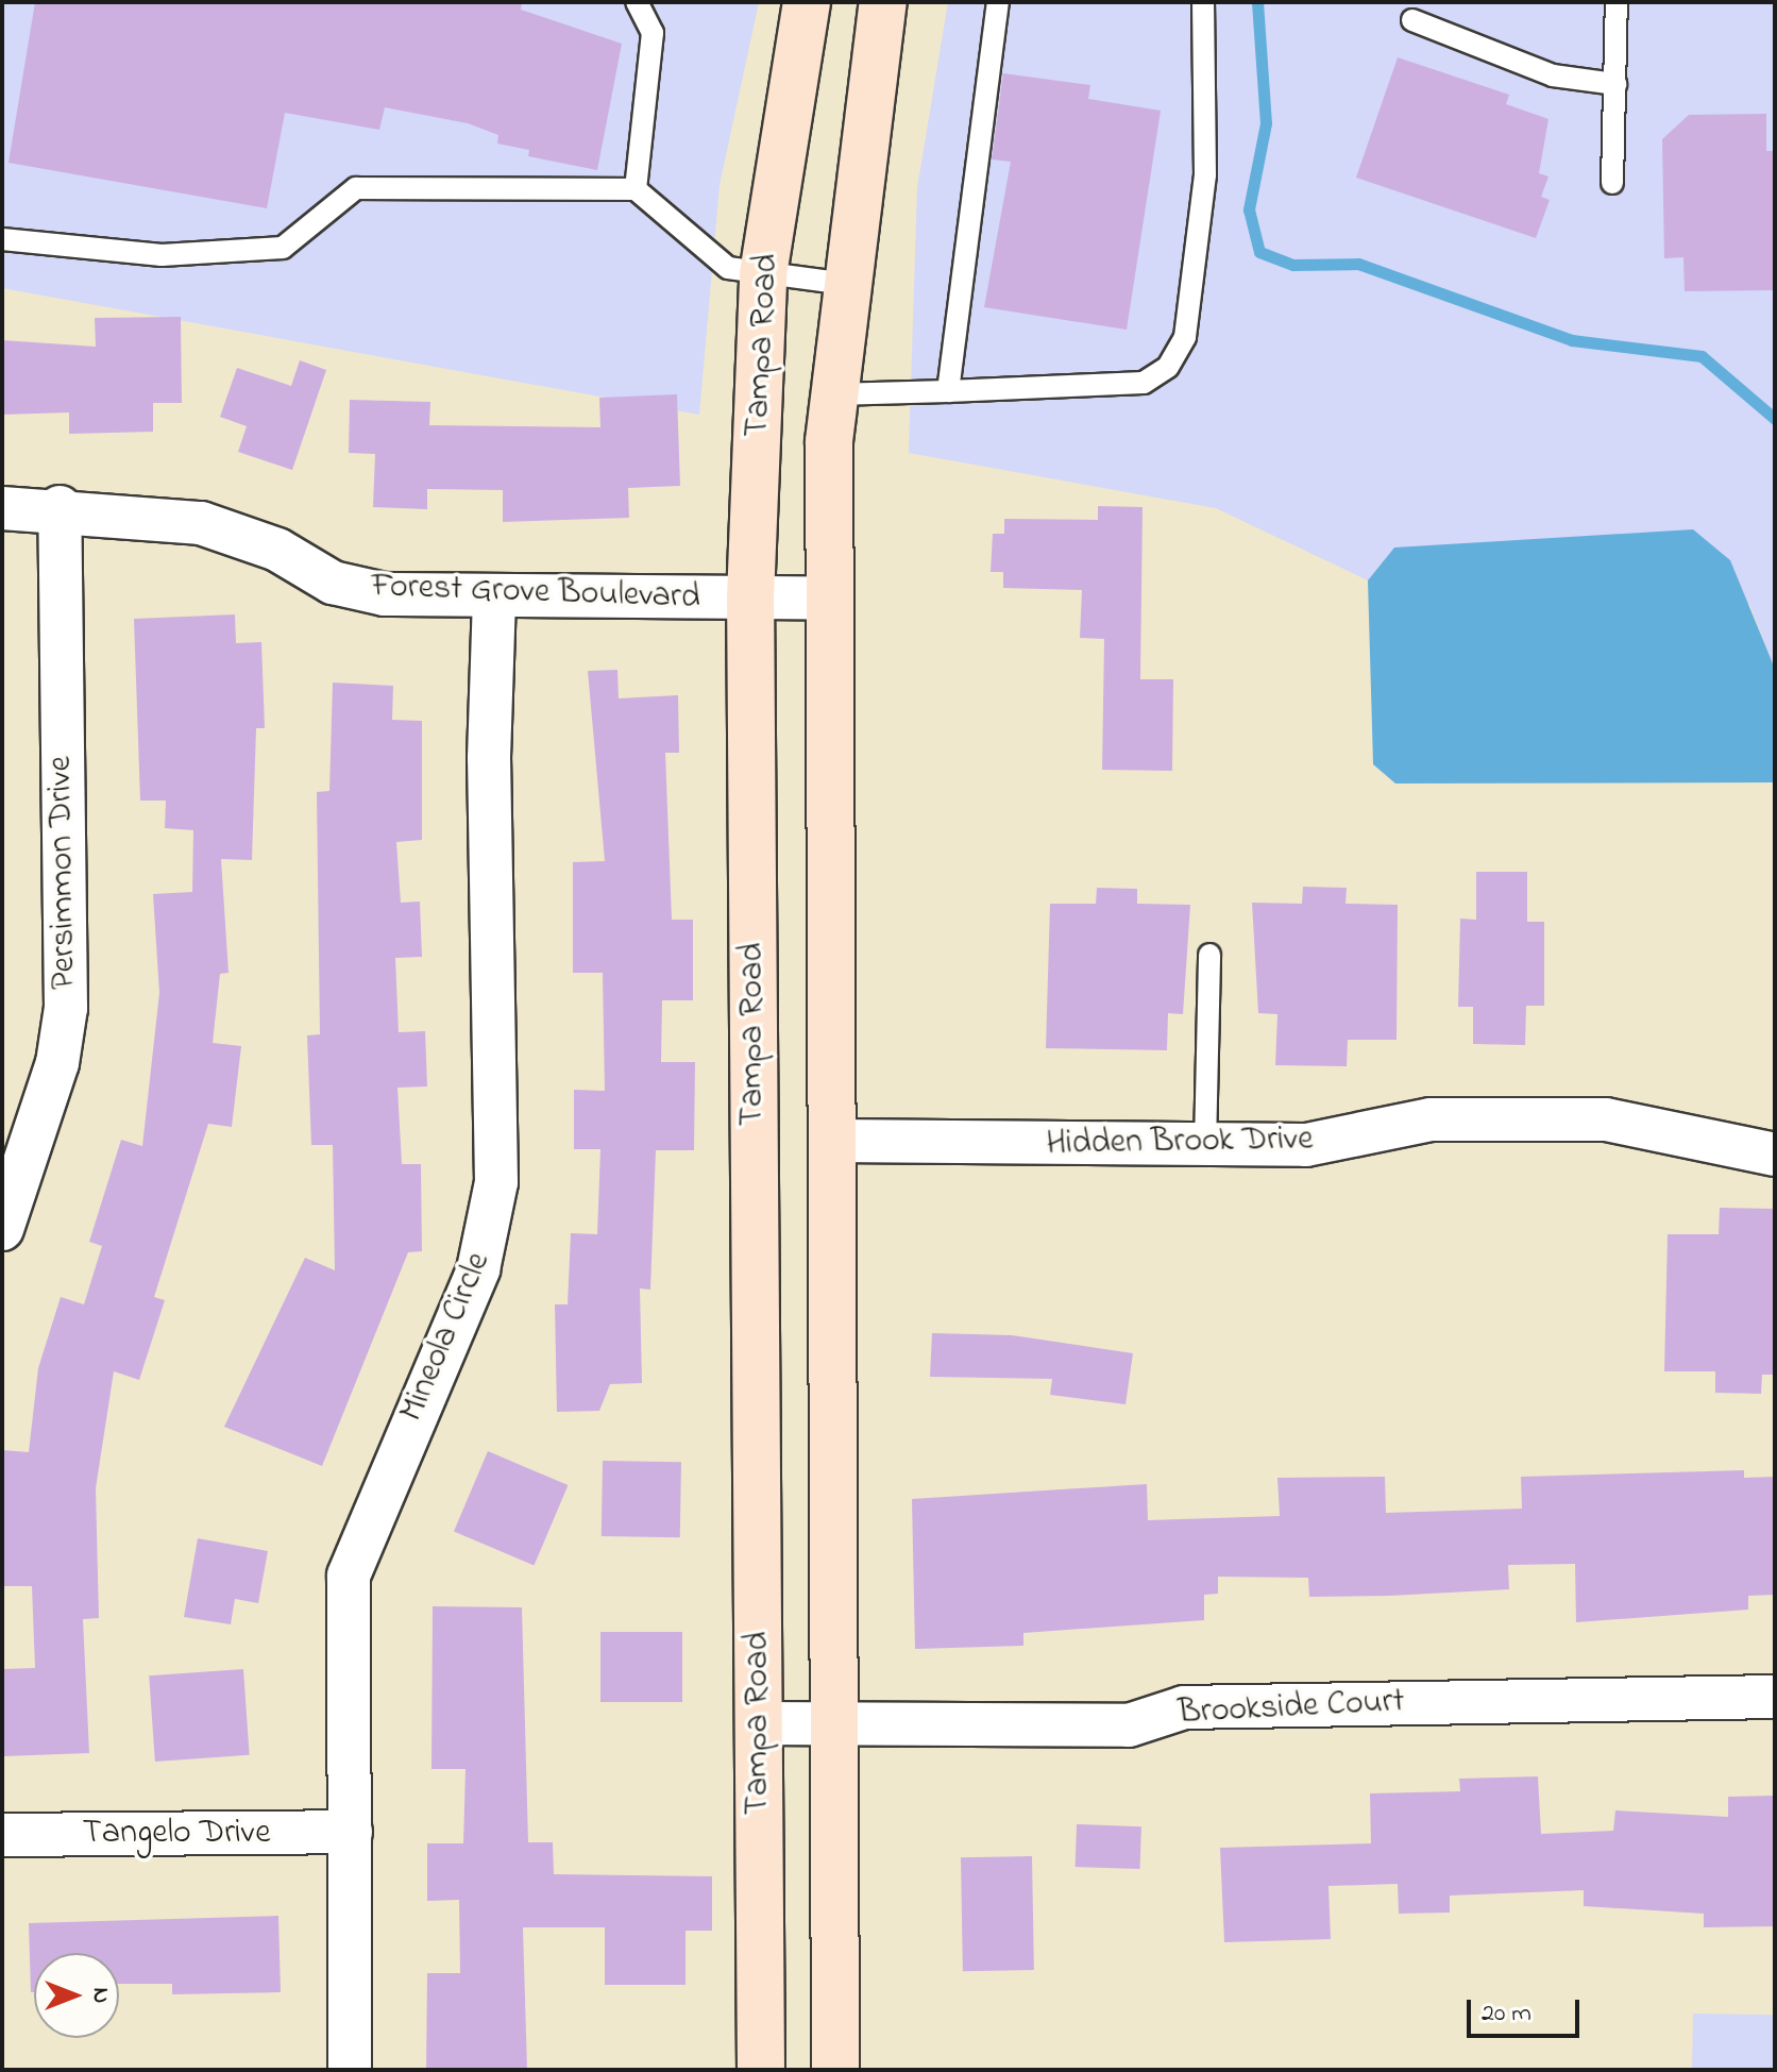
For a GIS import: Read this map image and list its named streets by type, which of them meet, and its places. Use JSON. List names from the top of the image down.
{
  "streets": {
    "main road": ["Tampa Road"],
    "street": [
      "Forest Grove Boulevard",
      "Persimmon Drive",
      "Hidden Brook Drive",
      "Mineola Circle",
      "Brookside Court",
      "Tangelo Drive"
    ]
  },
  "crossings": [
    ["Tampa Road", "Forest Grove Boulevard"],
    ["Tampa Road", "Hidden Brook Drive"],
    ["Tampa Road", "Brookside Court"],
    ["Forest Grove Boulevard", "Persimmon Drive"],
    ["Forest Grove Boulevard", "Mineola Circle"],
    ["Mineola Circle", "Tangelo Drive"]
  ],
  "scale_bar": "20 m",
  "north": "right"
}
